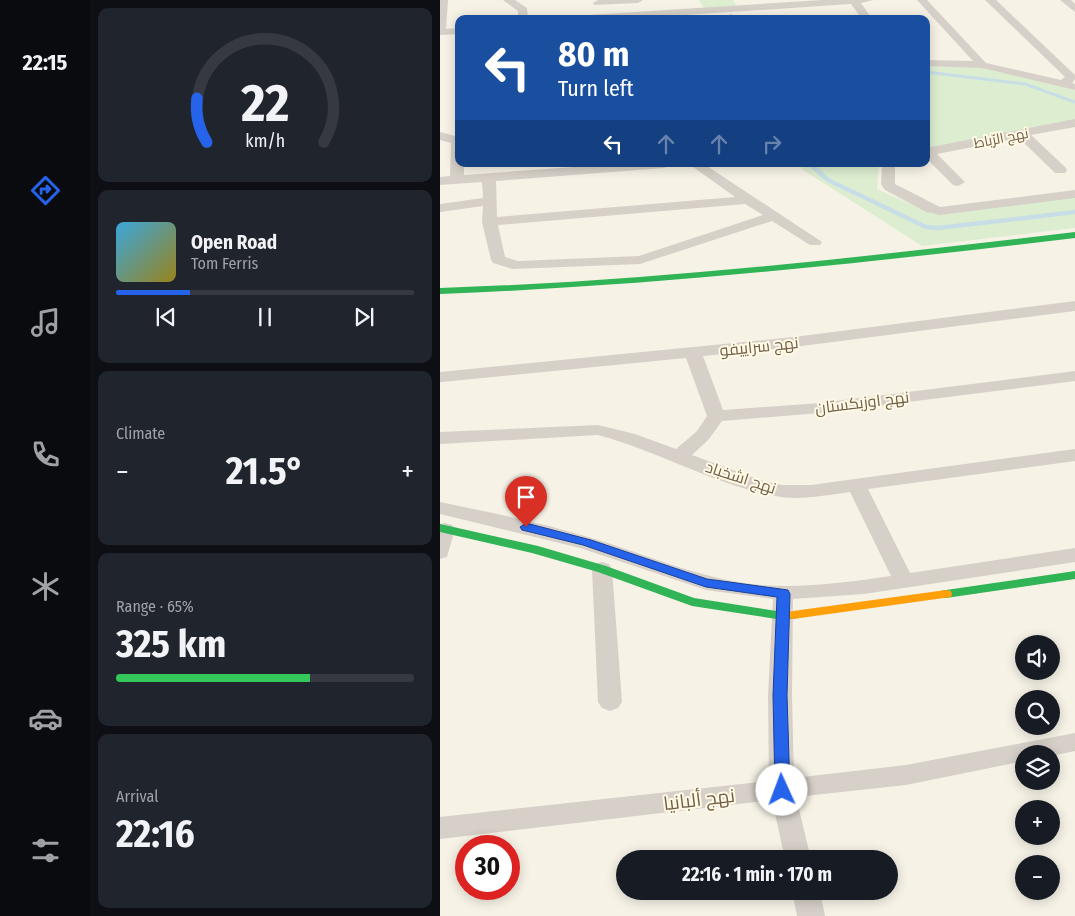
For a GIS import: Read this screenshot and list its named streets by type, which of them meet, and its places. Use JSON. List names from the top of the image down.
{
  "streets": {
    "street": [
      "نهج الرّباط",
      "نهج سراييفو",
      "نهج اوزبكستان",
      "نهج اشخباد",
      "نهج ألبانيا"
    ]
  },
  "page": {
    "tabs": "22:15",
    "turn": ["80 m", "Turn left"],
    "song": ["Open Road", "Tom Ferris"],
    "tile": [
      "Climate",
      ["Range · 65%", "325 km"],
      ["Arrival", "22:16"]
    ],
    "heat": ["−", "21.5°", "+"],
    "map_buttons": ["+", "−"],
    "limit": "30",
    "trip": "22:16 · 1 min · 170 m",
    "gauge": ["22", "km/h"]
  }
}
